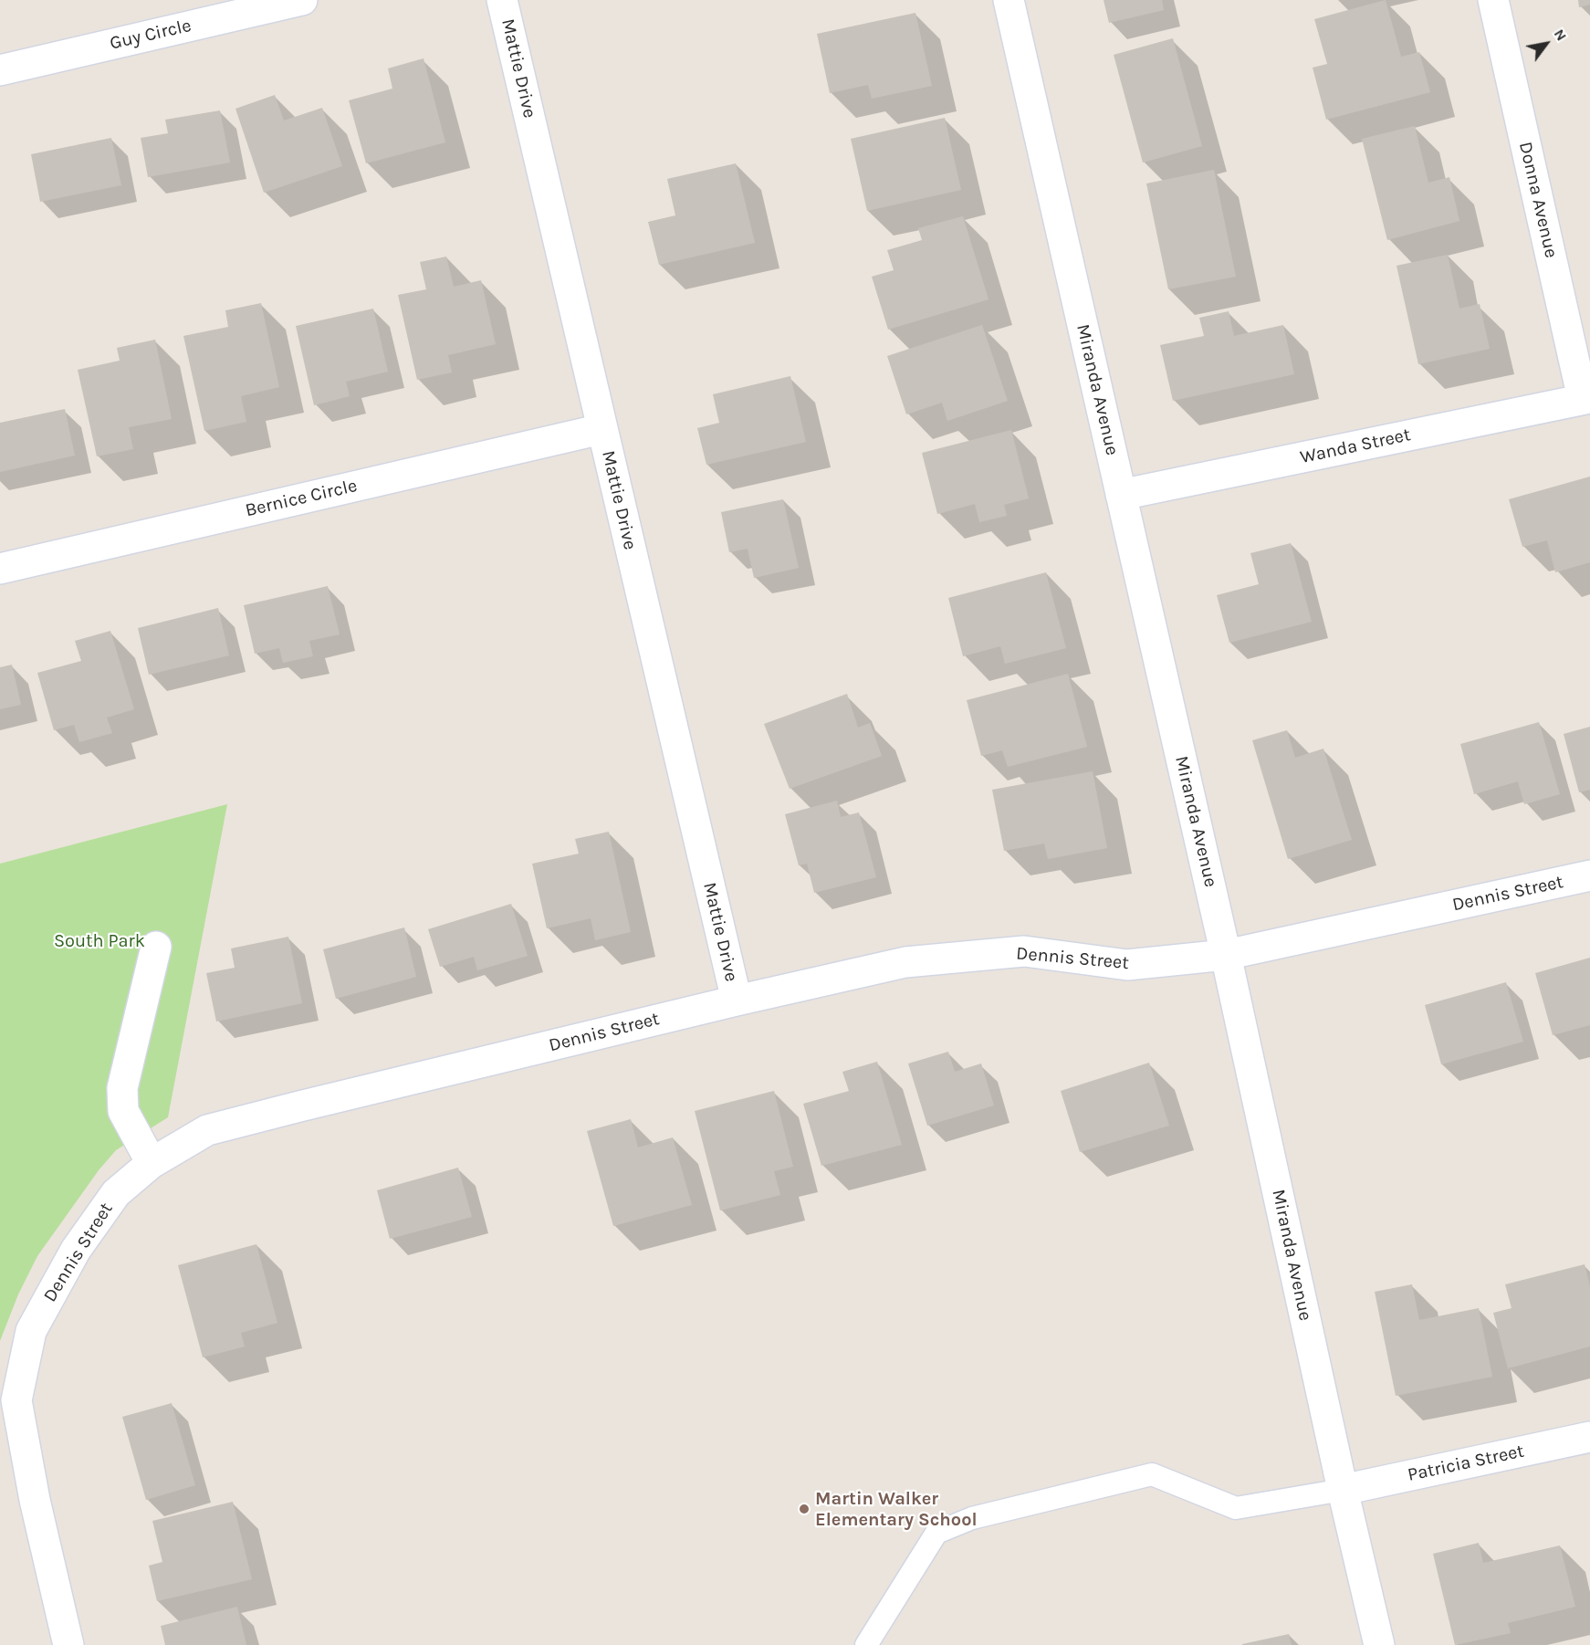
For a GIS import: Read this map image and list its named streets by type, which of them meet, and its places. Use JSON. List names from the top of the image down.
{
  "streets": {
    "street": [
      "Guy Circle",
      "Mattie Drive",
      "Donna Avenue",
      "Miranda Avenue",
      "Wanda Street",
      "Bernice Circle",
      "Dennis Street",
      "Patricia Street"
    ]
  },
  "crossings": [
    ["Mattie Drive", "Bernice Circle"],
    ["Mattie Drive", "Dennis Street"],
    ["Donna Avenue", "Wanda Street"],
    ["Miranda Avenue", "Wanda Street"],
    ["Miranda Avenue", "Dennis Street"],
    ["Miranda Avenue", "Patricia Street"]
  ],
  "parks": ["South Park"],
  "places": ["Martin Walker Elementary School"],
  "north": "top right"
}
